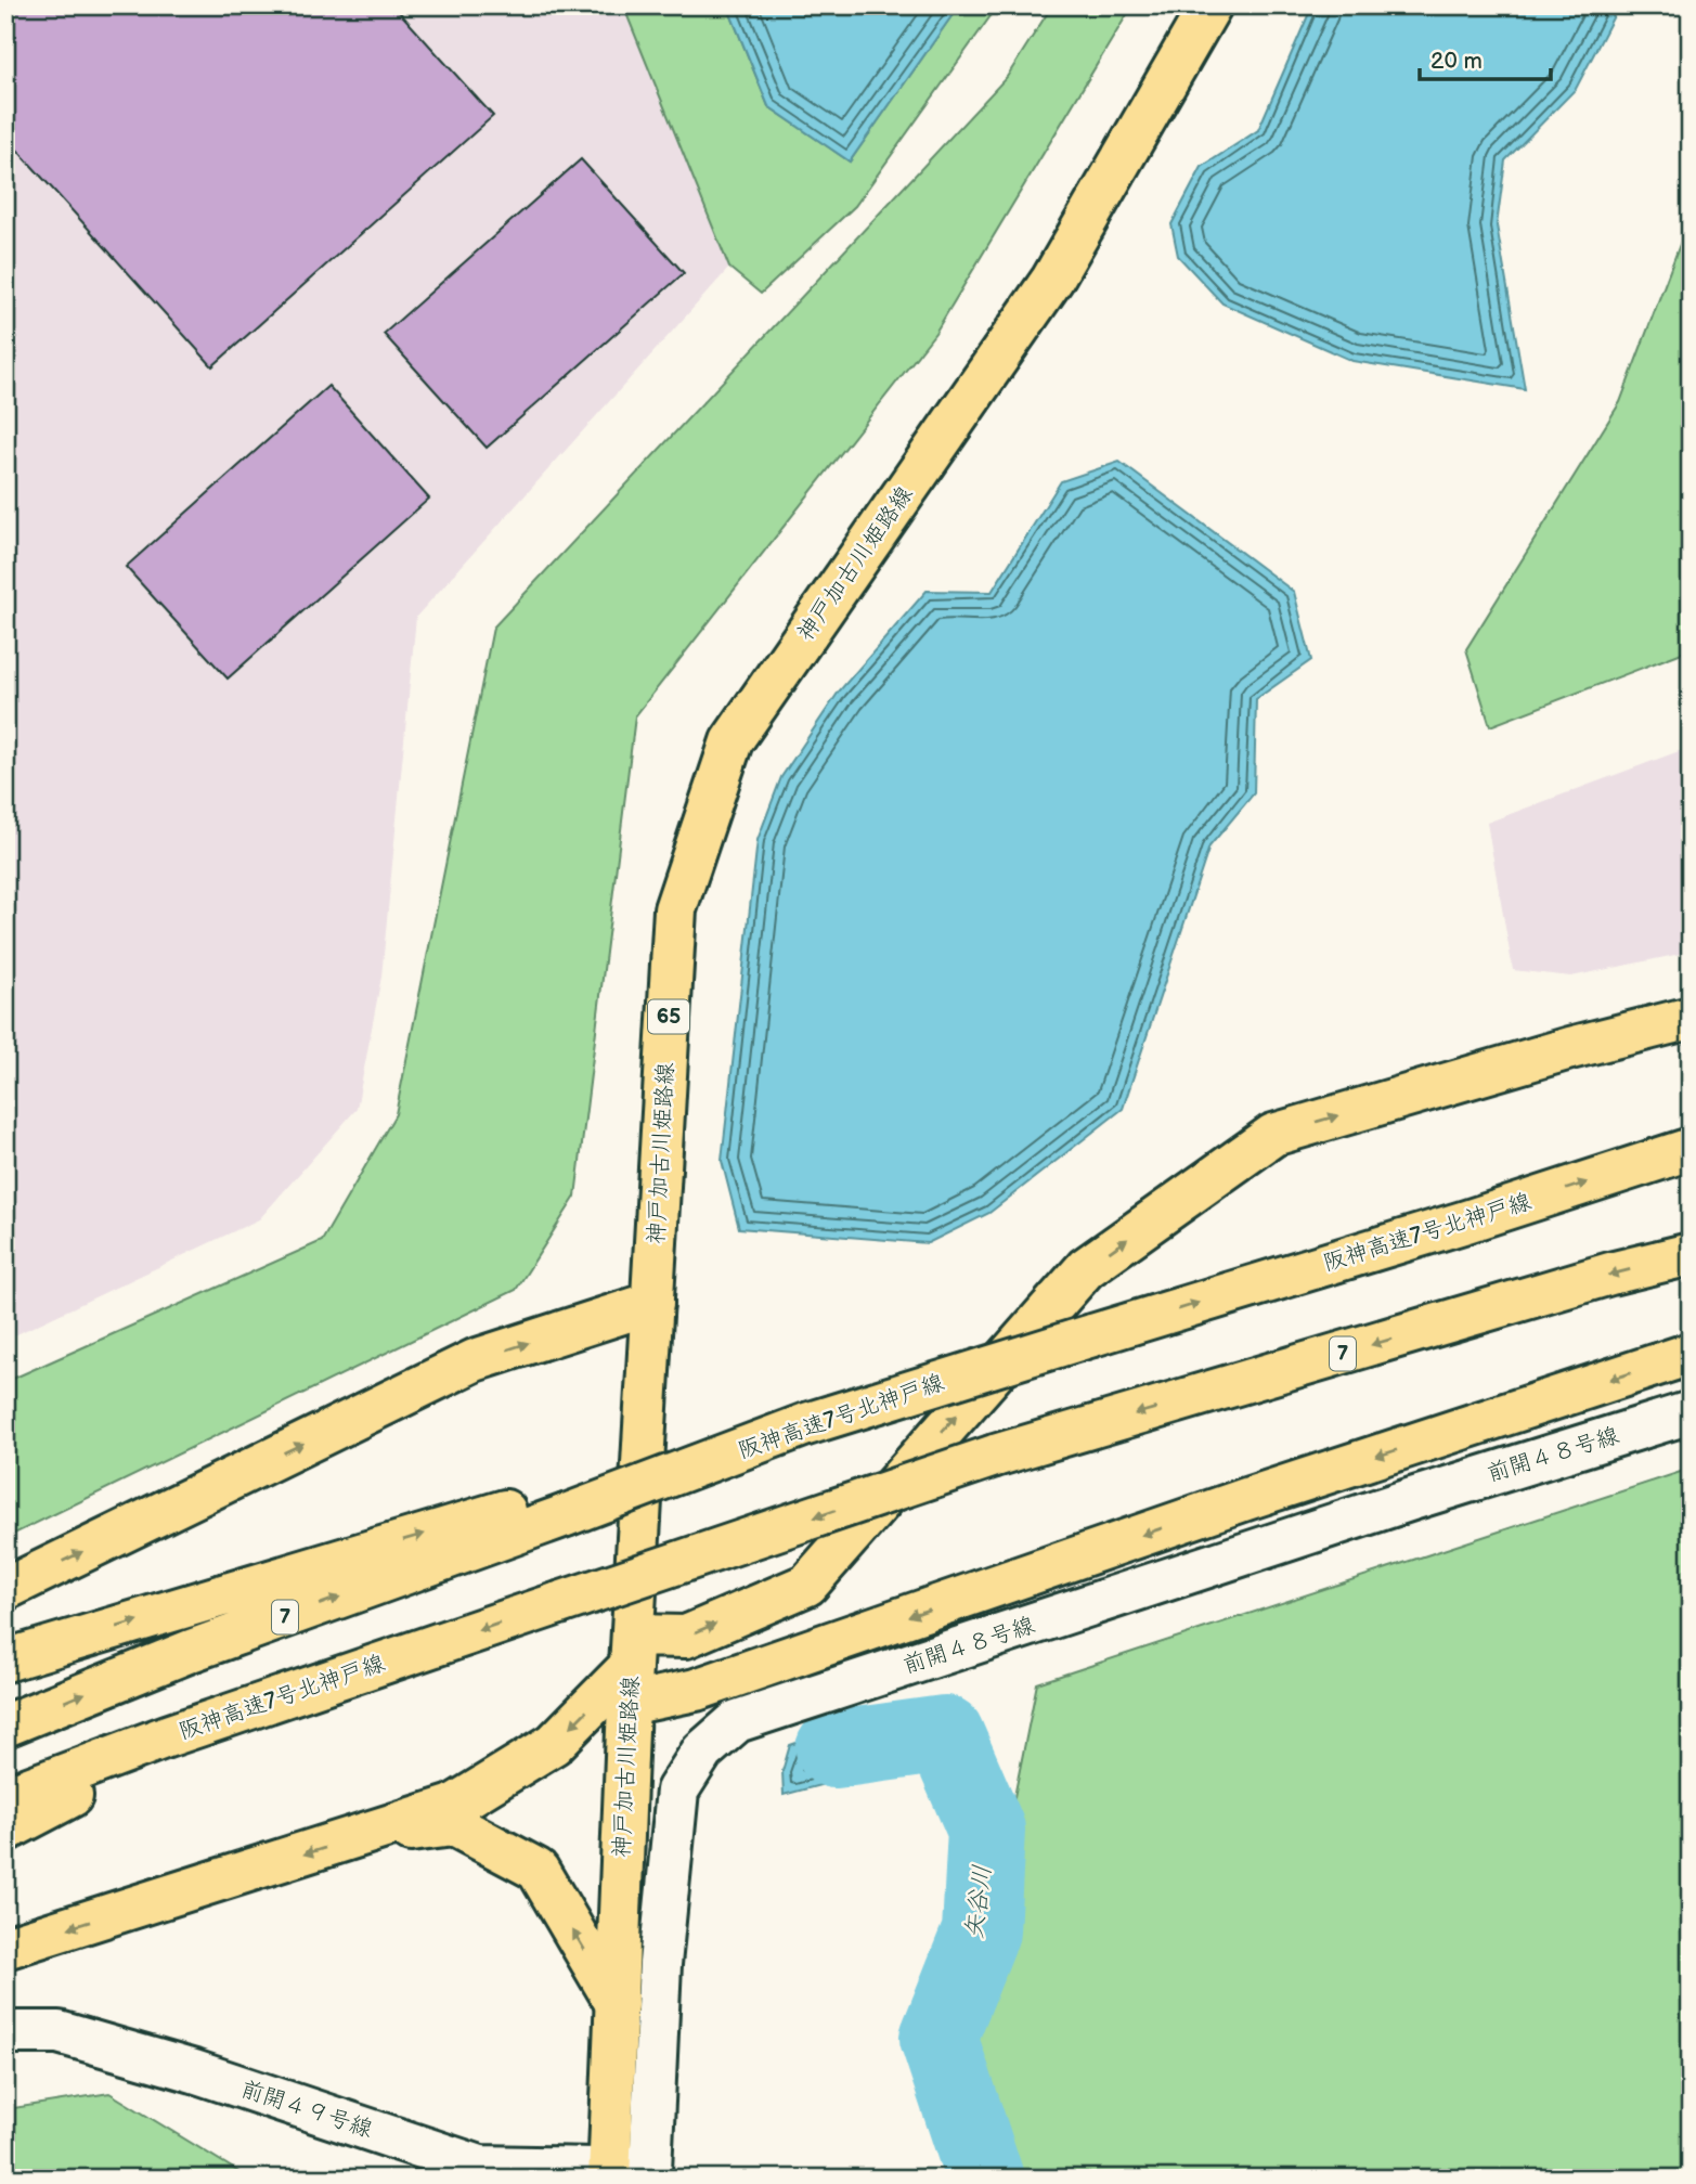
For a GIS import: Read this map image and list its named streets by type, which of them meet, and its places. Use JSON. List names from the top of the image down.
{
  "streets": {
    "main road": [
      "神戸加古川姫路線",
      "65",
      "阪神高速7号北神戸線",
      "7"
    ],
    "street": ["前開４８号線", "前開４９号線"]
  },
  "crossings": [
    ["神戸加古川姫路線", "前開４８号線"],
    ["神戸加古川姫路線", "前開４９号線"],
    ["前開４８号線", "前開４９号線"]
  ],
  "water": ["矢谷川"],
  "scale_bar": "20 m"
}
